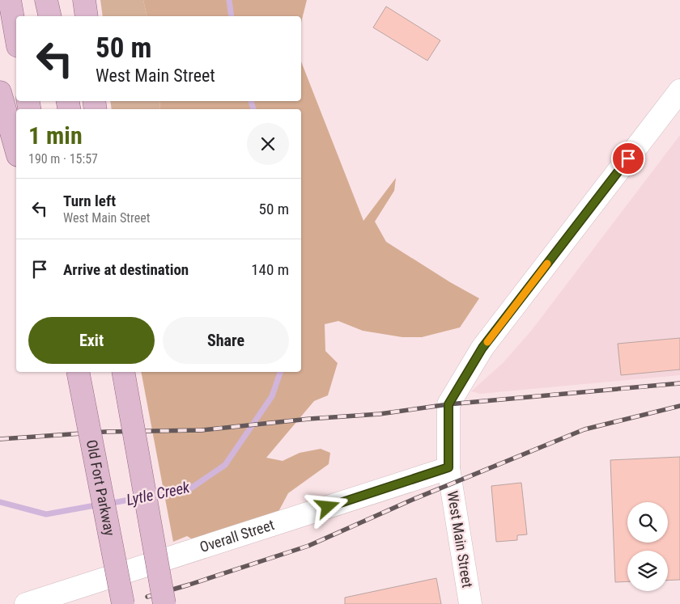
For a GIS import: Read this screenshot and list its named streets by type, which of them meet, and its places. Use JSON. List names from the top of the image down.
{
  "streets": {
    "main road": ["Old Fort Parkway"],
    "street": ["Overall Street", "West Main Street"]
  },
  "crossings": [
    ["Overall Street", "West Main Street"]
  ],
  "water": ["Lytle Creek"],
  "page": {
    "turn": ["50 m", "West Main Street"],
    "heading": ["1 min", "190 m · 15:57"],
    "list": [
      {
        "name": "Turn left",
        "note": "West Main Street",
        "value": "50 m"
      },
      {
        "name": "Arrive at destination",
        "value": "140 m"
      }
    ],
    "buttons": ["Exit", "Share"]
  }
}
